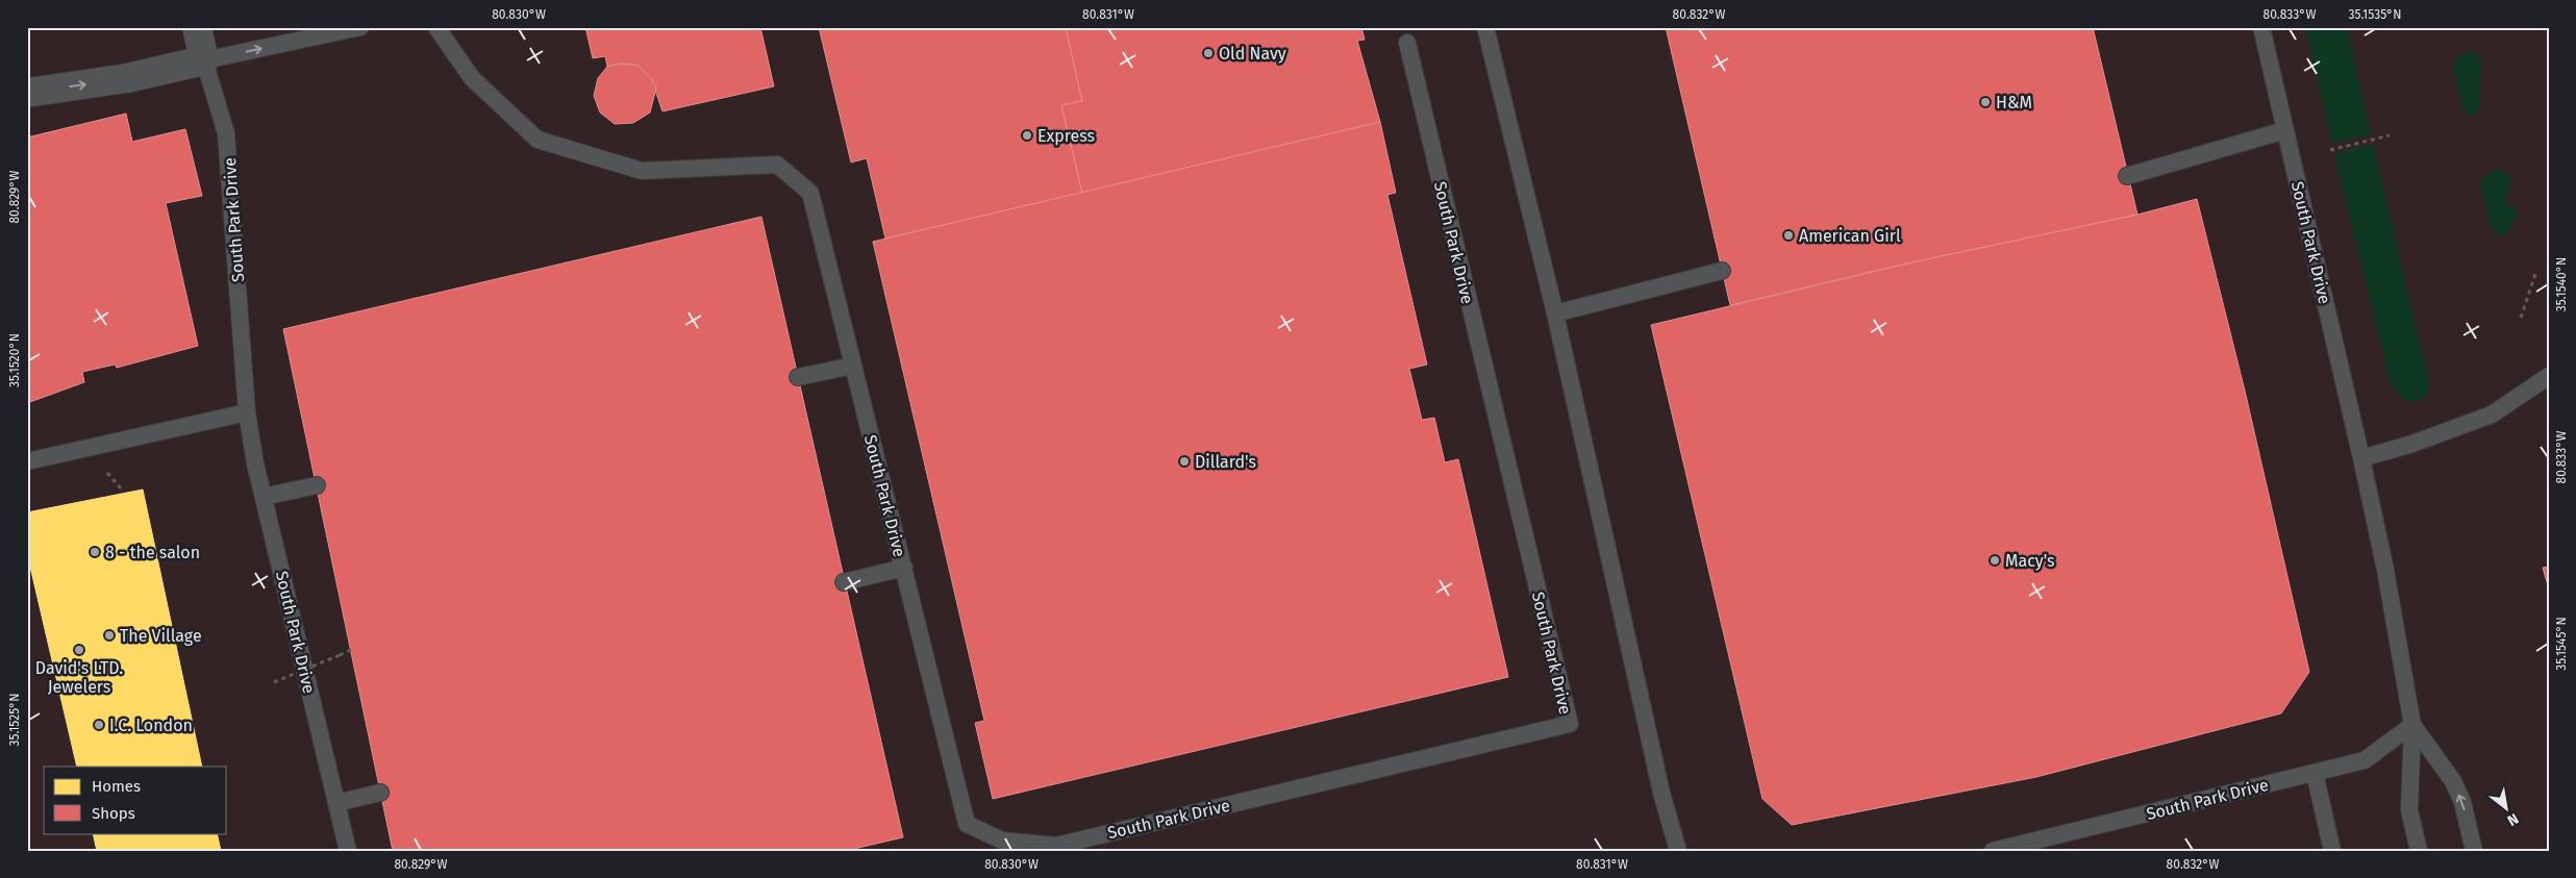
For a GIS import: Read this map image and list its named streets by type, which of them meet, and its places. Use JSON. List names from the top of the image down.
{
  "streets": {
    "street": ["South Park Drive"]
  },
  "places": [
    "Old Navy",
    "H&M",
    "Express",
    "American Girl",
    "Dillard's",
    "8 - the salon",
    "Macy's",
    "The Village",
    "David's LTD. Jewelers",
    "I.C. London"
  ],
  "legend": ["Homes", "Shops"],
  "north": "bottom right",
  "coordinates": [
    "80.830°W",
    "80.831°W",
    "80.832°W",
    "80.833°W",
    "35.1535°N",
    "80.829°W",
    "35.1540°N",
    "35.1520°N",
    "35.1545°N",
    "35.1525°N"
  ]
}
